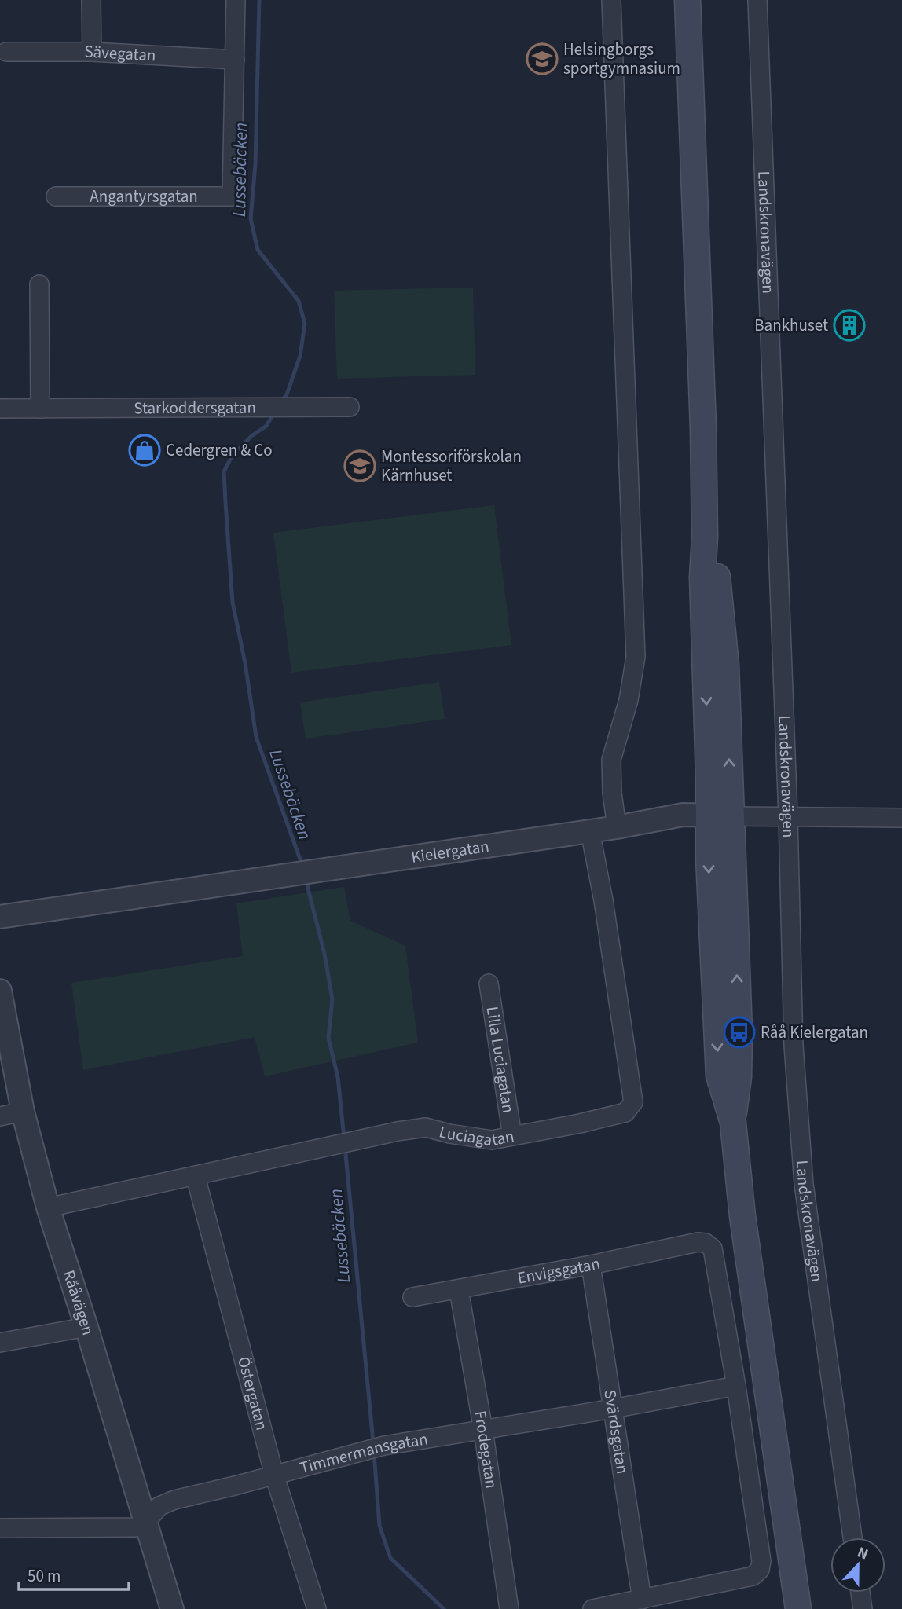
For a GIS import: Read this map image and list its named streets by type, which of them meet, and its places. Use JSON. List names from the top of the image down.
{
  "streets": {
    "street": [
      "Sävegatan",
      "Angantyrsgatan",
      "Landskronavägen",
      "Starkoddersgatan",
      "Kielergatan",
      "Lilla Luciagatan",
      "Luciagatan",
      "Envigsgatan",
      "Rååvägen",
      "Östergatan",
      "Svärdsgatan",
      "Frodegatan",
      "Timmermansgatan"
    ]
  },
  "crossings": [
    ["Sävegatan", "Angantyrsgatan"],
    ["Landskronavägen", "Kielergatan"],
    ["Kielergatan", "Luciagatan"],
    ["Lilla Luciagatan", "Luciagatan"],
    ["Luciagatan", "Rååvägen"],
    ["Luciagatan", "Östergatan"],
    ["Envigsgatan", "Svärdsgatan"],
    ["Envigsgatan", "Frodegatan"],
    ["Envigsgatan", "Timmermansgatan"],
    ["Rååvägen", "Timmermansgatan"],
    ["Östergatan", "Timmermansgatan"],
    ["Svärdsgatan", "Timmermansgatan"],
    ["Frodegatan", "Timmermansgatan"]
  ],
  "water": ["Lussebäcken"],
  "places": {
    "school or university": ["Helsingborgs sportgymnasium", "Montessoriförskolan Kärnhuset"],
    "building": ["Bankhuset"],
    "shop": ["Cedergren & Co"],
    "bus stop": ["Råå Kielergatan"]
  },
  "scale_bar": "50 m",
  "north": "top"
}
